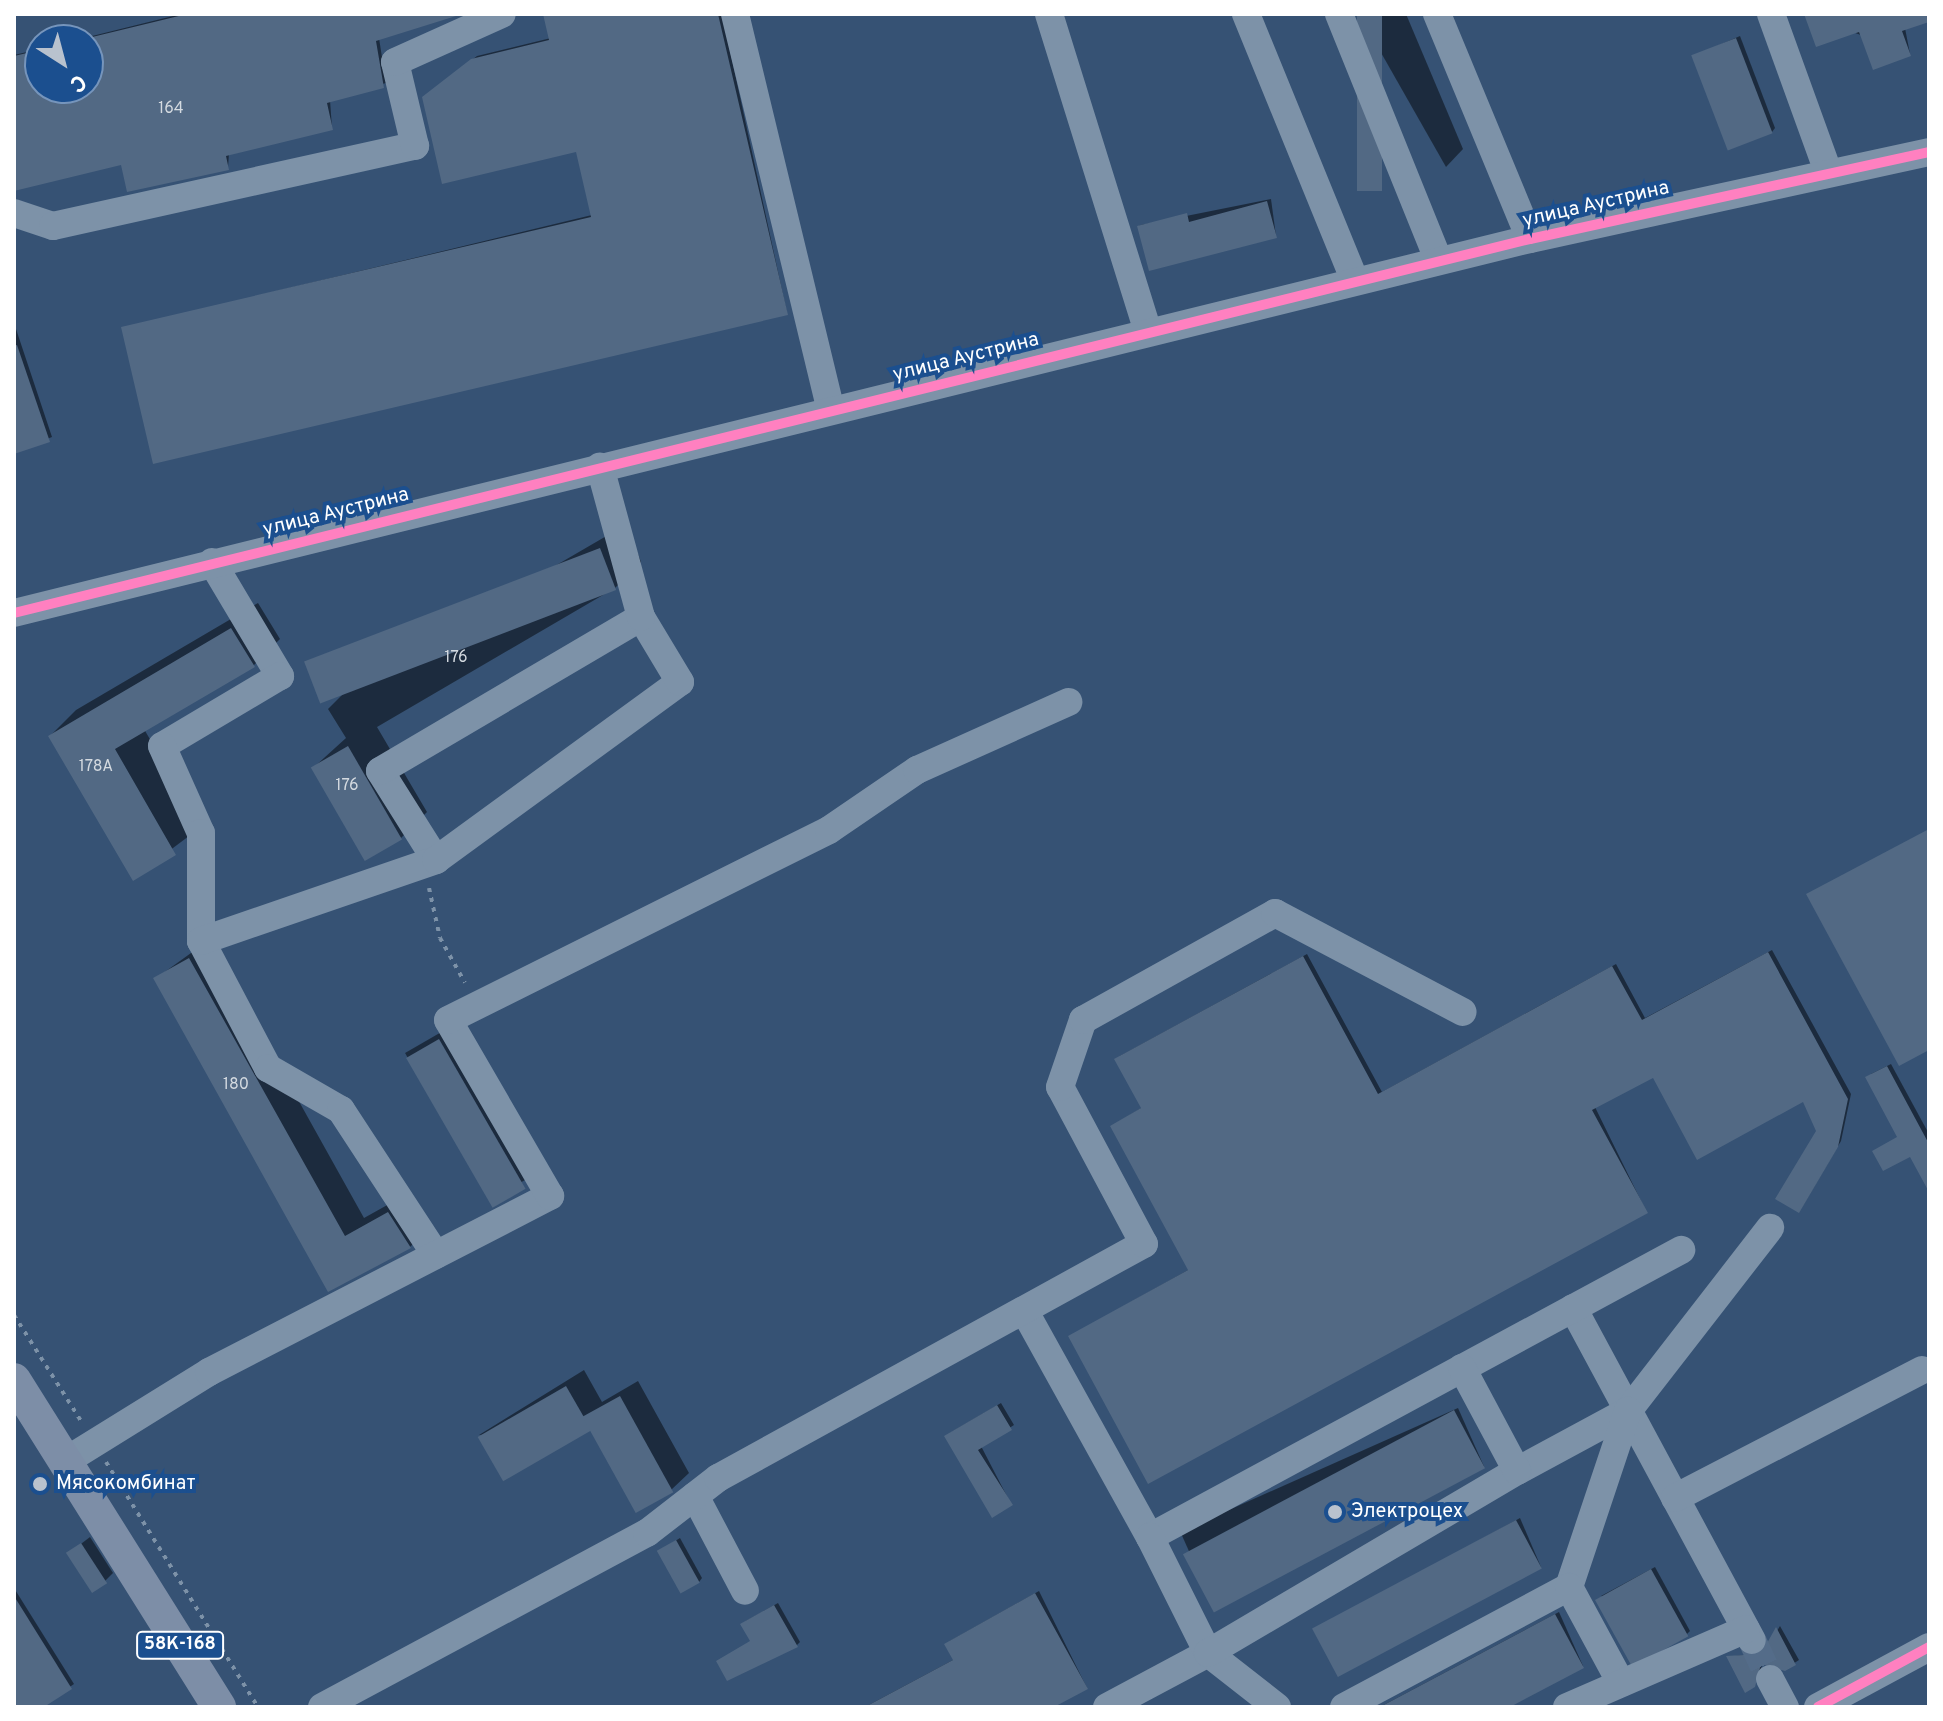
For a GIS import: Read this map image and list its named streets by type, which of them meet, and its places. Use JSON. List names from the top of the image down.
{
  "streets": {
    "main road": ["58К-168"],
    "street": ["улица Аустрина"]
  },
  "places": ["Мясокомбинат", "Электроцех"],
  "house_numbers": [
    "164",
    "176",
    "178А",
    "176",
    "180"
  ],
  "north": "bottom right"
}
